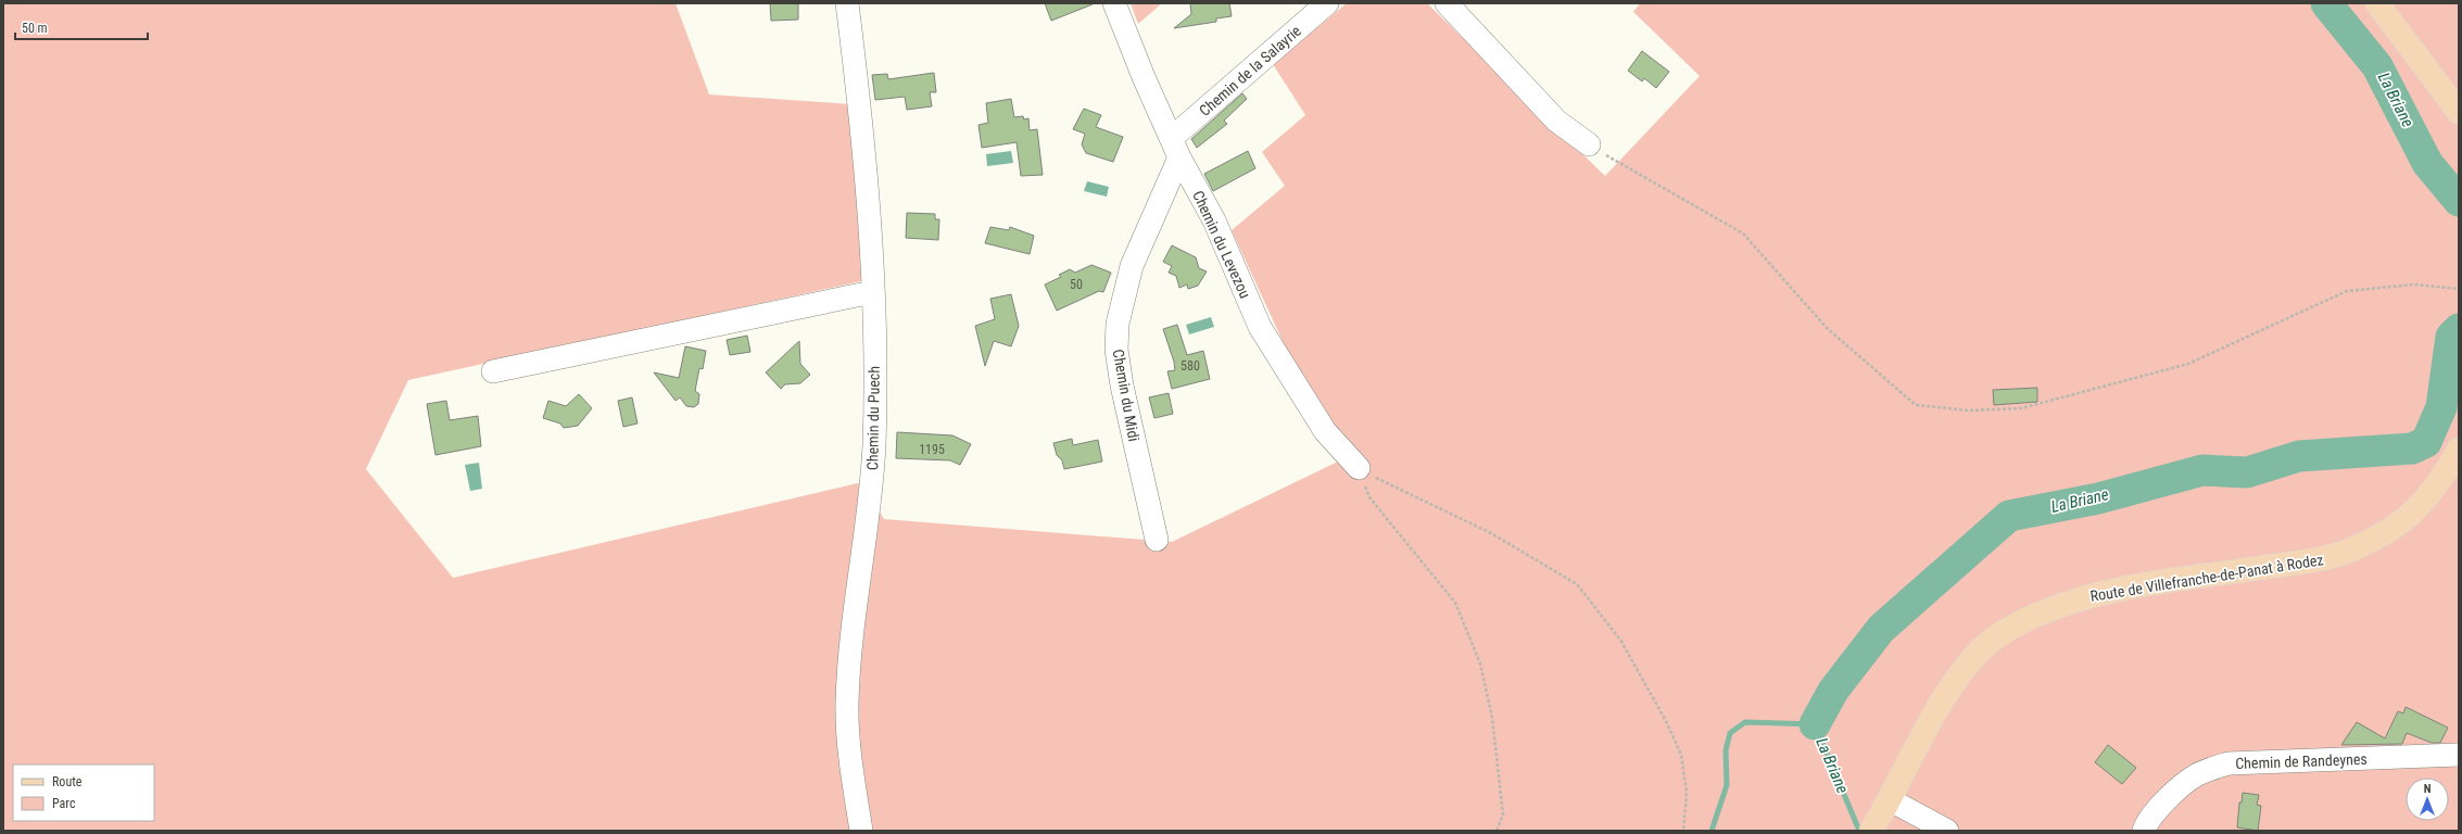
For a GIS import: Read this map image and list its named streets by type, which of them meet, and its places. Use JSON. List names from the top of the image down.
{
  "streets": {
    "main road": ["Route de Villefranche-de-Panat à Rodez"],
    "street": [
      "Chemin de la Salayrie",
      "Chemin du Levezou",
      "Chemin du Midi",
      "Chemin du Puech",
      "Chemin de Randeynes"
    ]
  },
  "crossings": [
    ["Chemin de la Salayrie", "Chemin du Levezou"],
    ["Chemin de la Salayrie", "Chemin du Midi"],
    ["Chemin du Levezou", "Chemin du Midi"]
  ],
  "water": ["La Briane"],
  "house_numbers": ["50", "580", "1195"],
  "legend": ["Route", "Parc"],
  "scale_bar": "50 m",
  "north": "top"
}
